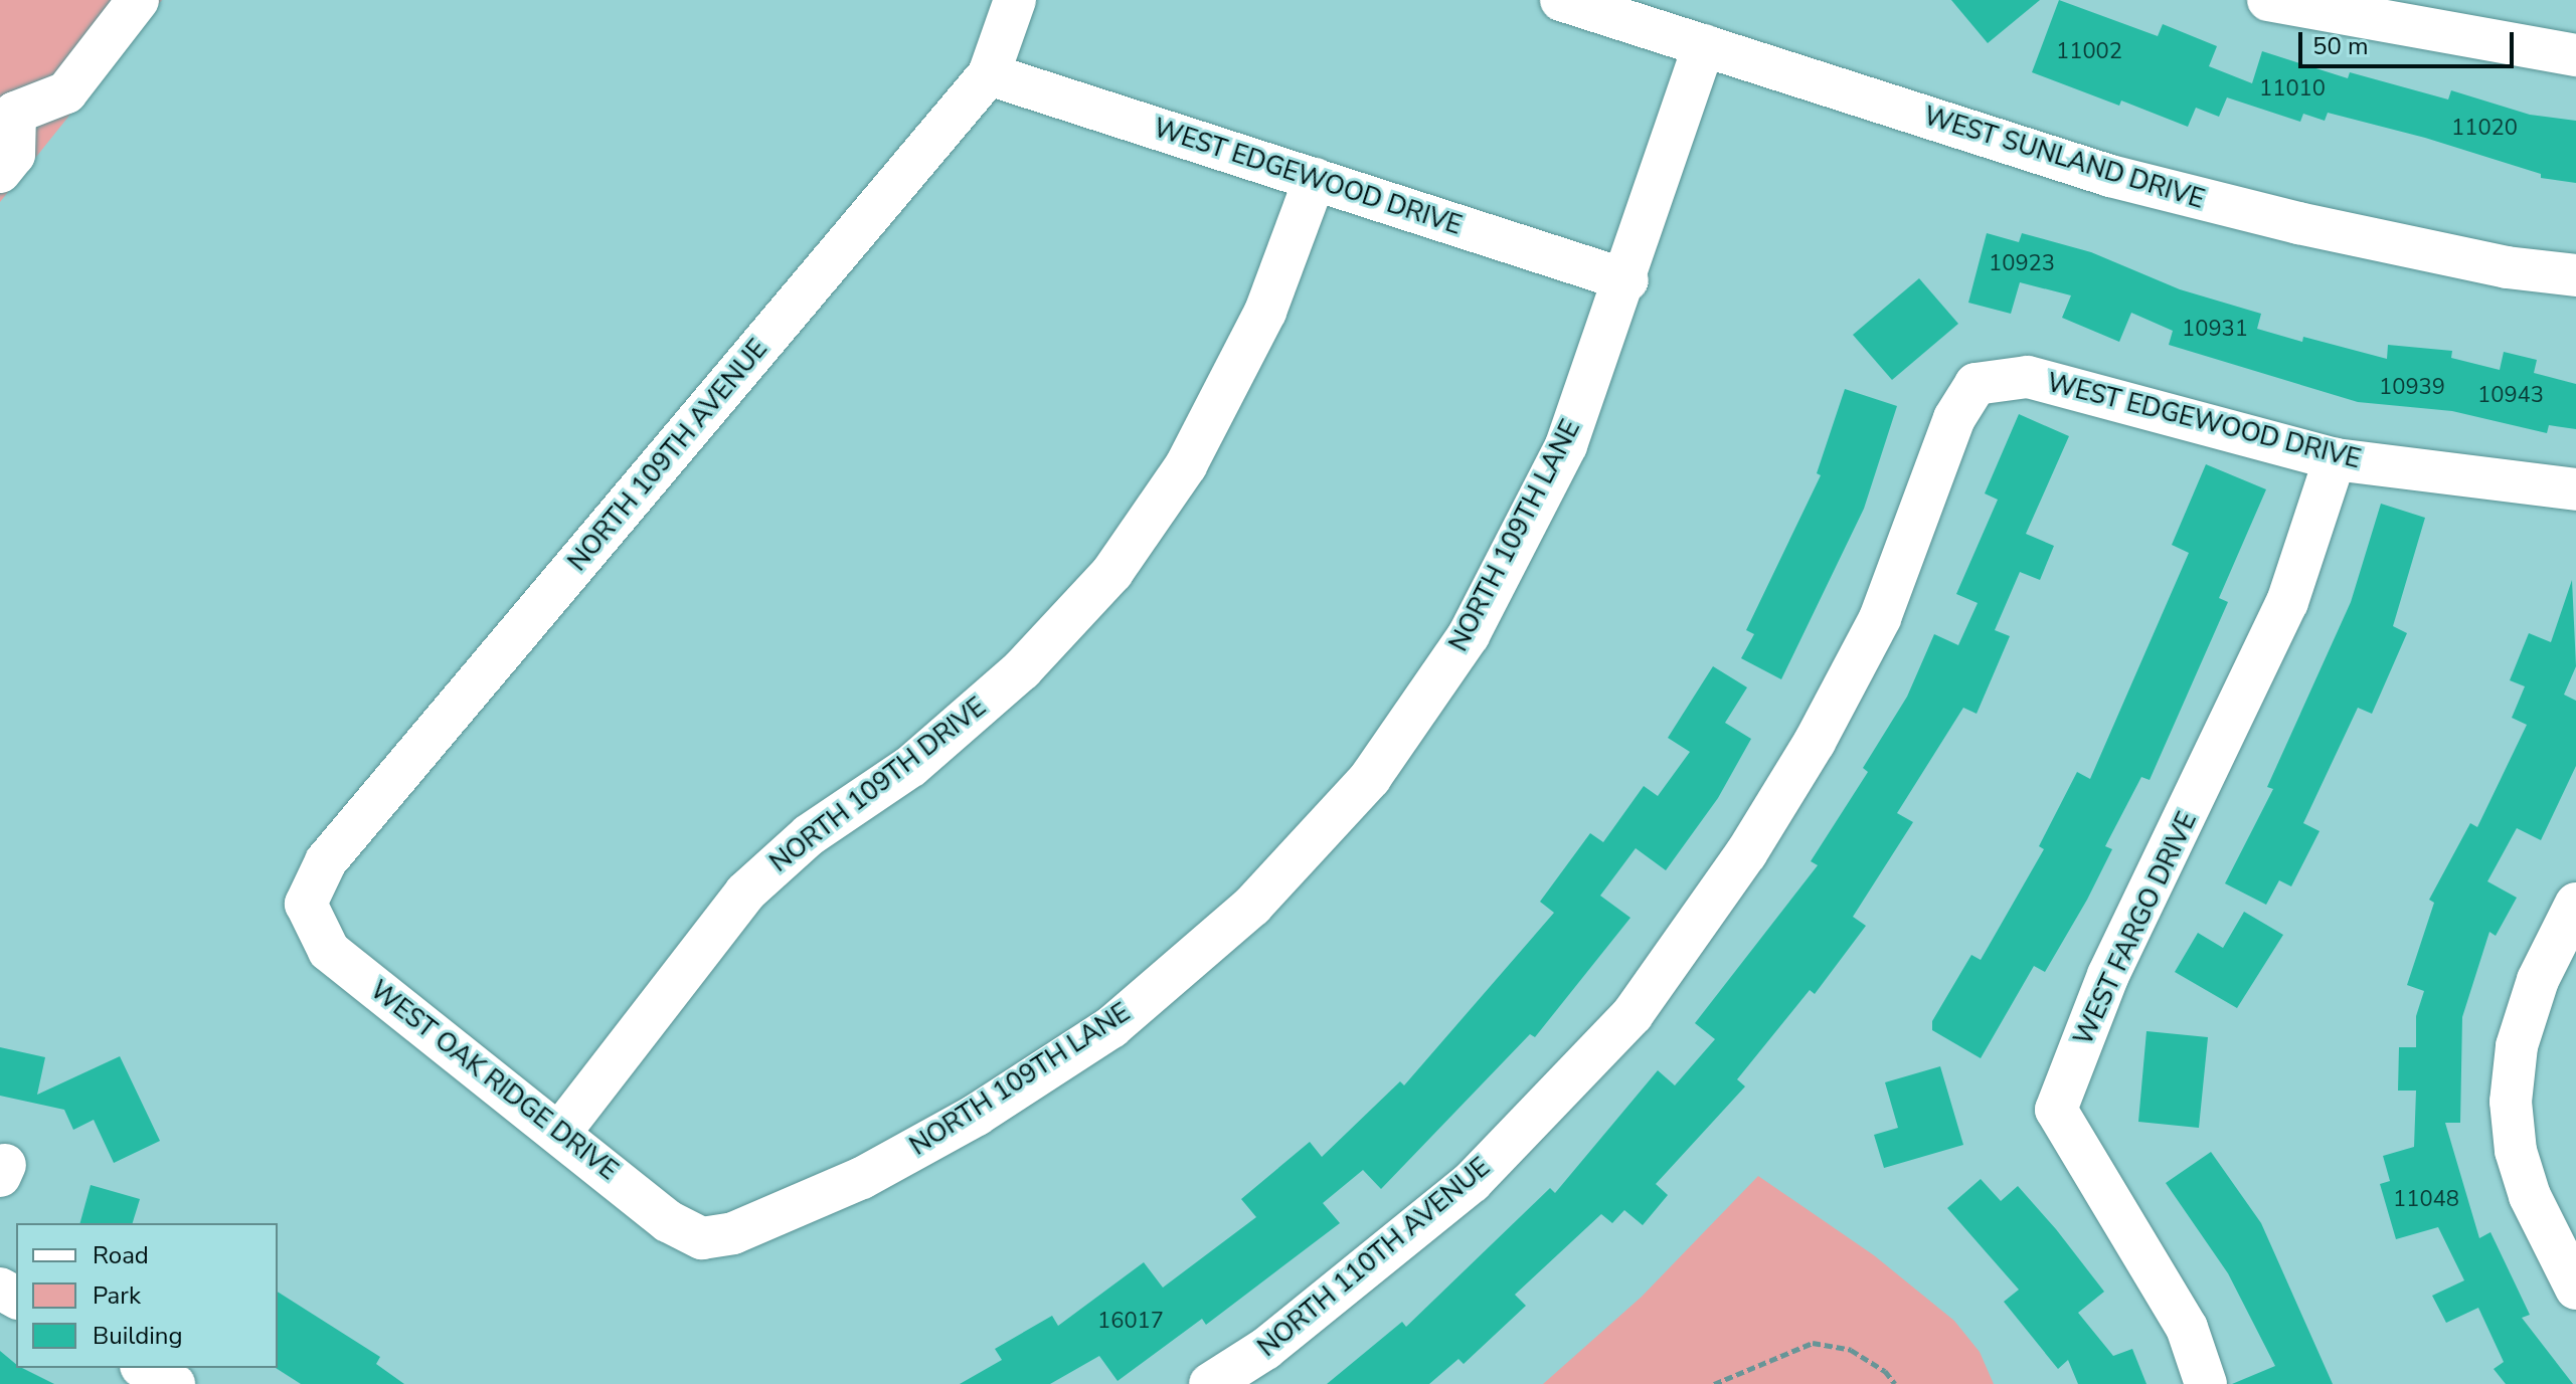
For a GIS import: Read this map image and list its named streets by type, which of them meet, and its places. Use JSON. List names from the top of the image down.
{
  "streets": {
    "street": [
      "WEST SUNLAND DRIVE",
      "WEST EDGEWOOD DRIVE",
      "NORTH 109TH AVENUE",
      "NORTH 109TH LANE",
      "NORTH 109TH DRIVE",
      "WEST FARGO DRIVE",
      "WEST OAK RIDGE DRIVE",
      "NORTH 110TH AVENUE"
    ]
  },
  "crossings": [
    ["WEST SUNLAND DRIVE", "NORTH 109TH LANE"],
    ["WEST EDGEWOOD DRIVE", "NORTH 109TH AVENUE"],
    ["WEST EDGEWOOD DRIVE", "NORTH 109TH LANE"],
    ["WEST EDGEWOOD DRIVE", "NORTH 109TH DRIVE"],
    ["WEST EDGEWOOD DRIVE", "WEST FARGO DRIVE"],
    ["WEST EDGEWOOD DRIVE", "NORTH 110TH AVENUE"],
    ["NORTH 109TH AVENUE", "WEST OAK RIDGE DRIVE"],
    ["NORTH 109TH LANE", "WEST OAK RIDGE DRIVE"],
    ["NORTH 109TH DRIVE", "WEST OAK RIDGE DRIVE"]
  ],
  "house_numbers": [
    "11002",
    "11010",
    "11020",
    "10923",
    "10931",
    "10939",
    "10943",
    "11048",
    "16017"
  ],
  "legend": ["Road", "Park", "Building"],
  "scale_bar": "50 m"
}
